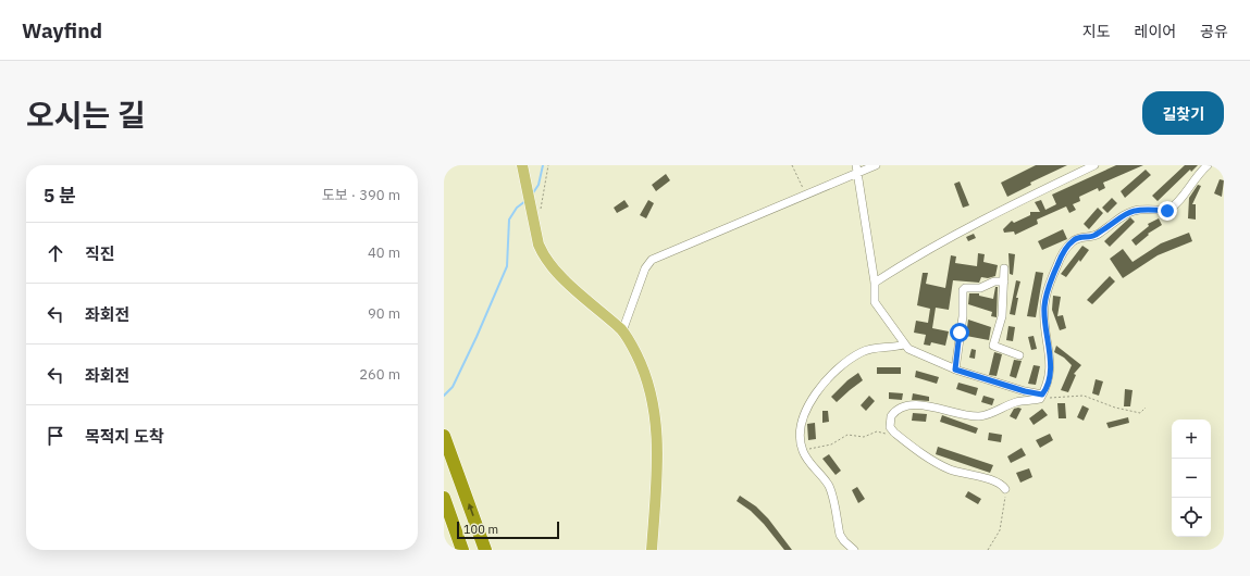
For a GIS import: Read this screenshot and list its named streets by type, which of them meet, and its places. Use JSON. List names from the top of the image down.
{
  "scale_bar": "100 m",
  "page": {
    "header": "Wayfind",
    "nav": ["지도", "레이어", "공유"],
    "title": "오시는 길",
    "buttons": "길찾기",
    "heading": ["5 분", "도보 · 390 m"],
    "list": [
      ["직진", "40 m"],
      ["좌회전", "90 m"],
      ["좌회전", "260 m"],
      "목적지 도착"
    ],
    "map_buttons": ["+", "−"],
    "scale": "100 m"
  }
}
